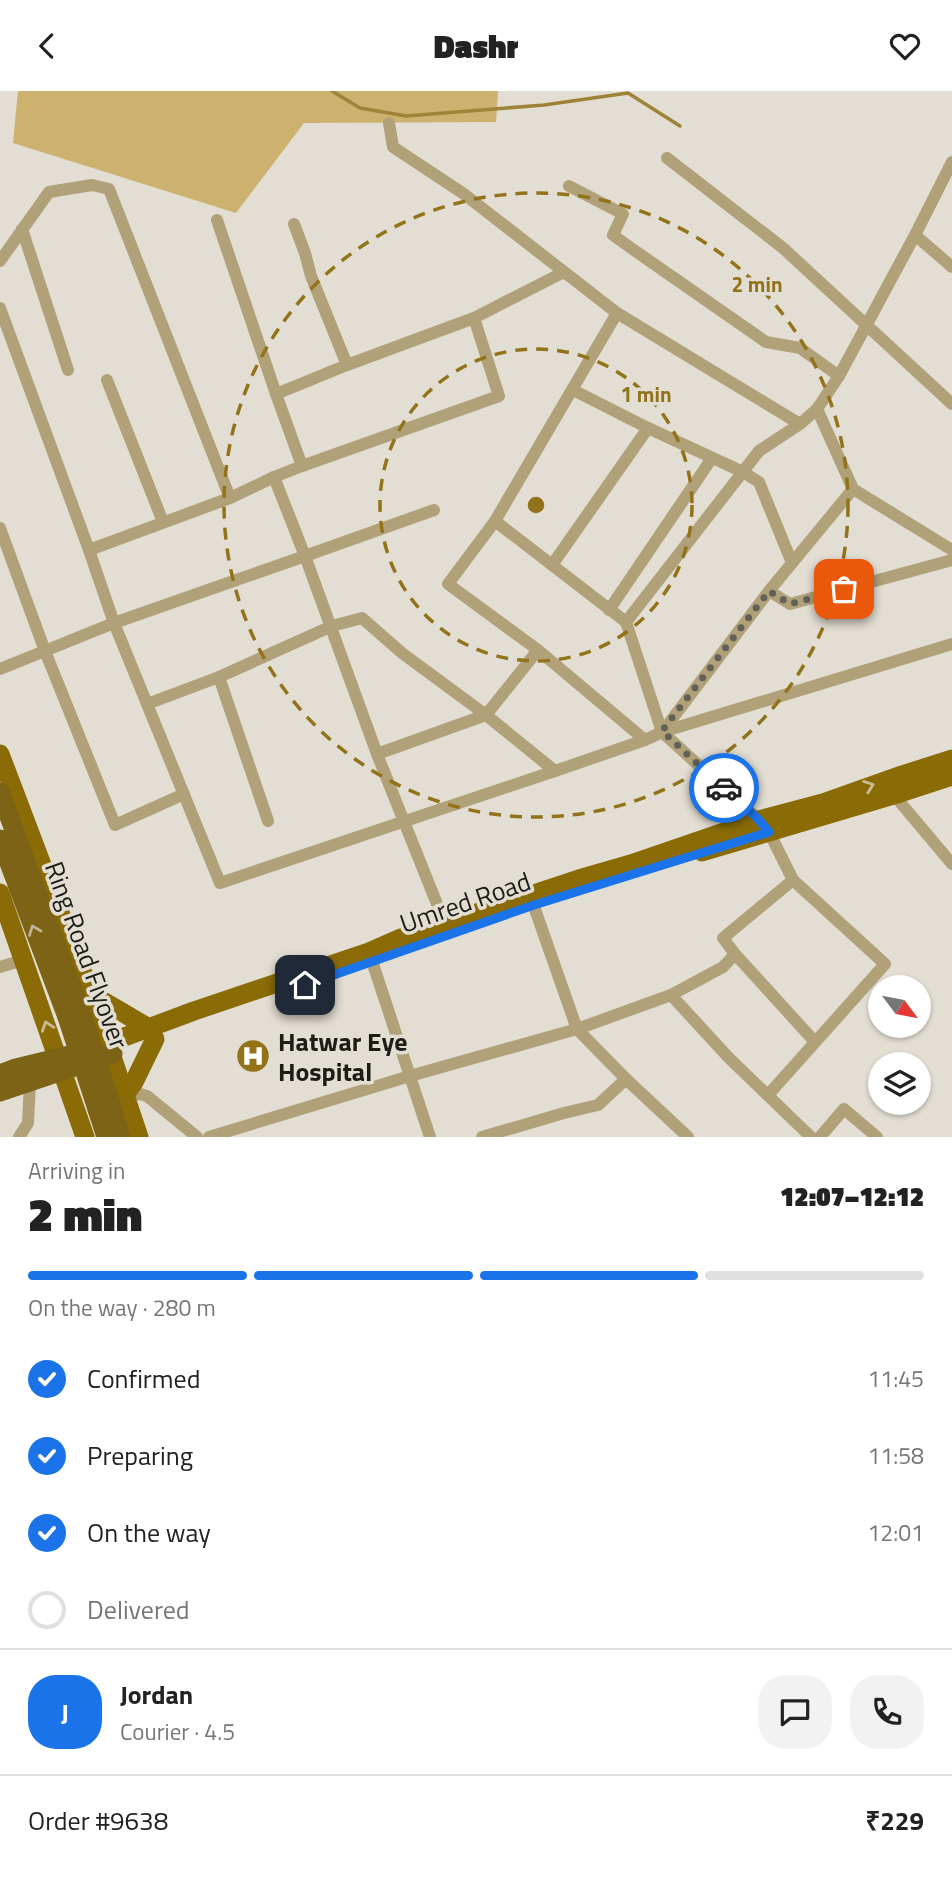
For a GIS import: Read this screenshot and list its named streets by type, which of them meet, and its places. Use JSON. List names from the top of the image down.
{
  "streets": {
    "highway": ["Ring Road Flyover"],
    "main road": ["Umred Road"]
  },
  "places": {
    "hospital": ["Hatwar Eye Hospital"]
  },
  "north": "bottom right",
  "page": {
    "header": "Dashr",
    "heading": ["2 min", "Arriving in", "12:07–12:12"],
    "panel": [
      "Jordan",
      "Courier · 4.5",
      "Order #9638",
      "₹229"
    ],
    "bar": "On the way · 280 m",
    "list": [
      ["Confirmed", "11:45"],
      ["Preparing", "11:58"],
      ["On the way", "12:01"],
      "Delivered"
    ],
    "round": "J"
  },
  "rings": ["2 min", "1 min"]
}
